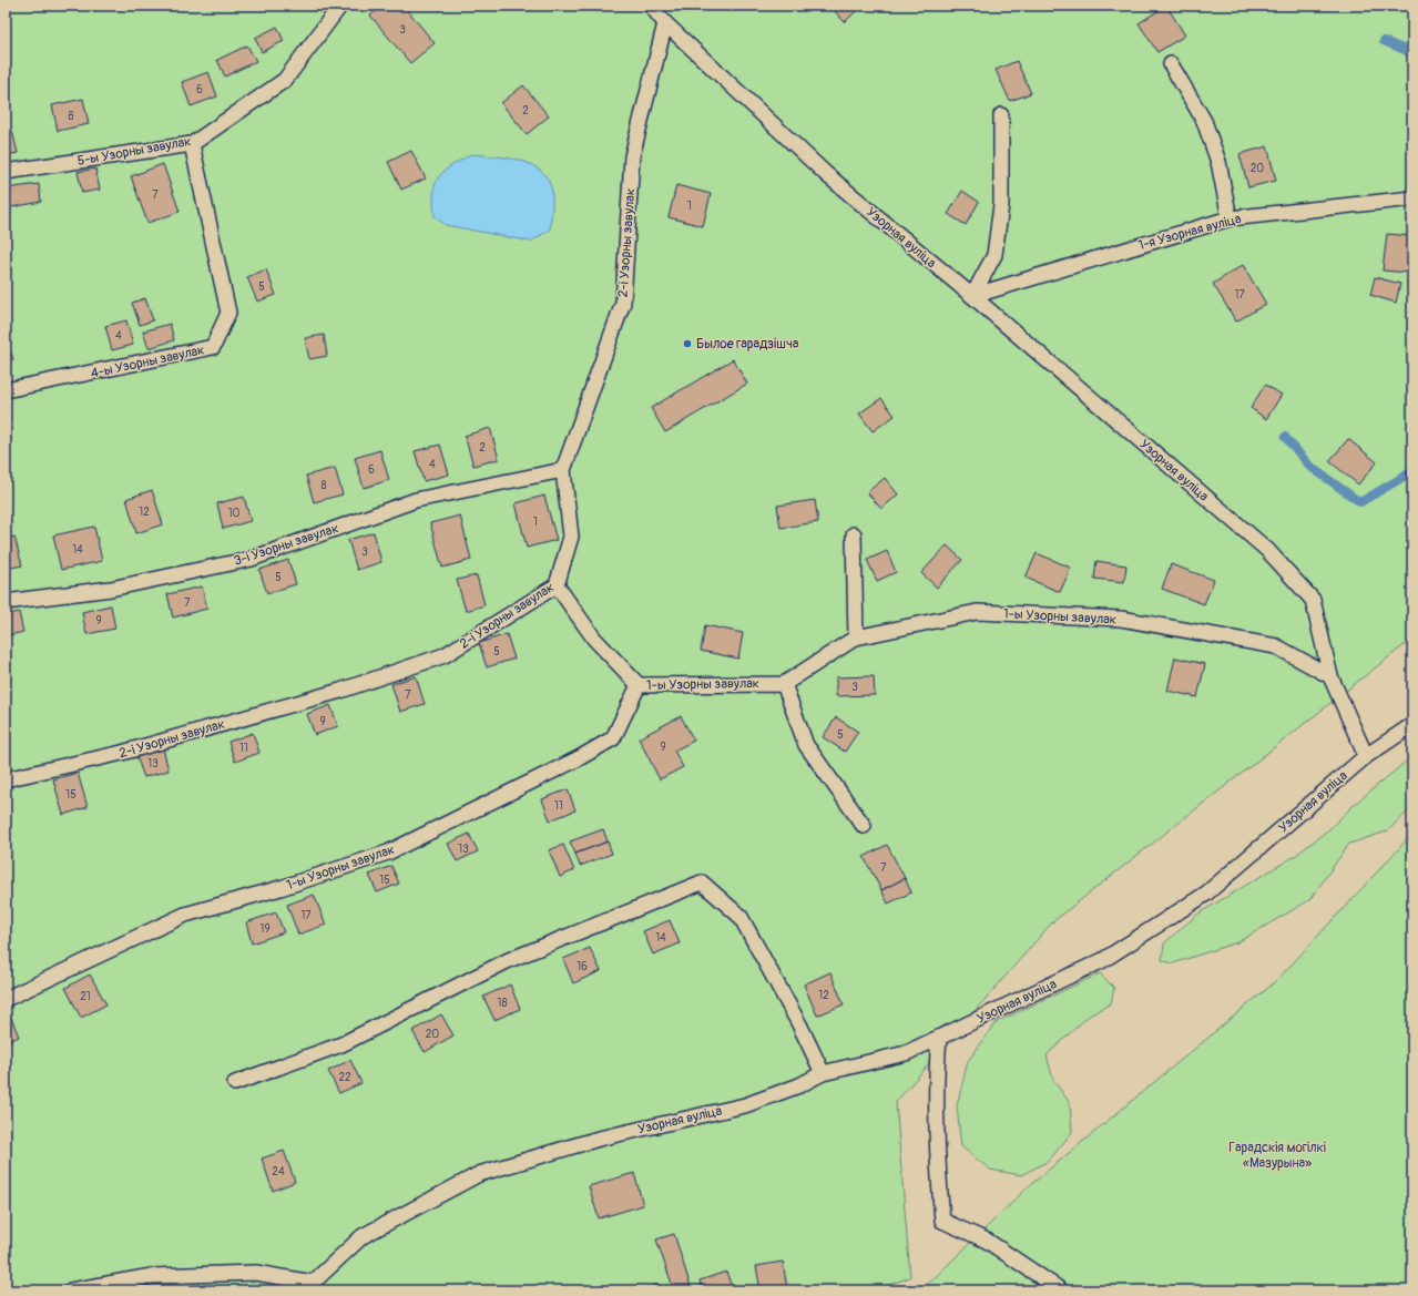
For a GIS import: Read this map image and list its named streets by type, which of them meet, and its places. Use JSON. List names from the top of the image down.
{
  "streets": {
    "lane": [
      "5-ы Узорны завулак",
      "1-я Узорная вуліца",
      "Узорная вуліца",
      "2-і Узорны завулак",
      "4-ы Узорны завулак",
      "3-і Узорны завулак",
      "1-ы Узорны завулак"
    ]
  },
  "crossings": [
    ["5-ы Узорны завулак", "4-ы Узорны завулак"],
    ["1-я Узорная вуліца", "Узорная вуліца"],
    ["Узорная вуліца", "2-і Узорны завулак"],
    ["Узорная вуліца", "1-ы Узорны завулак"],
    ["2-і Узорны завулак", "3-і Узорны завулак"]
  ],
  "parks": ["Гарадскія могілкі «Мазурына»"],
  "places": ["Былое гарадзішча"],
  "house_numbers": [
    "3",
    "6",
    "2",
    "8",
    "20",
    "7",
    "1",
    "5",
    "17",
    "4",
    "2",
    "4",
    "6",
    "8",
    "12",
    "10",
    "1",
    "14",
    "3",
    "5",
    "7",
    "9",
    "5",
    "3",
    "7",
    "9",
    "5",
    "9",
    "11",
    "13",
    "15",
    "11",
    "13",
    "7",
    "15",
    "17",
    "19",
    "14",
    "16",
    "12",
    "21",
    "18",
    "20",
    "22",
    "24"
  ]
}
